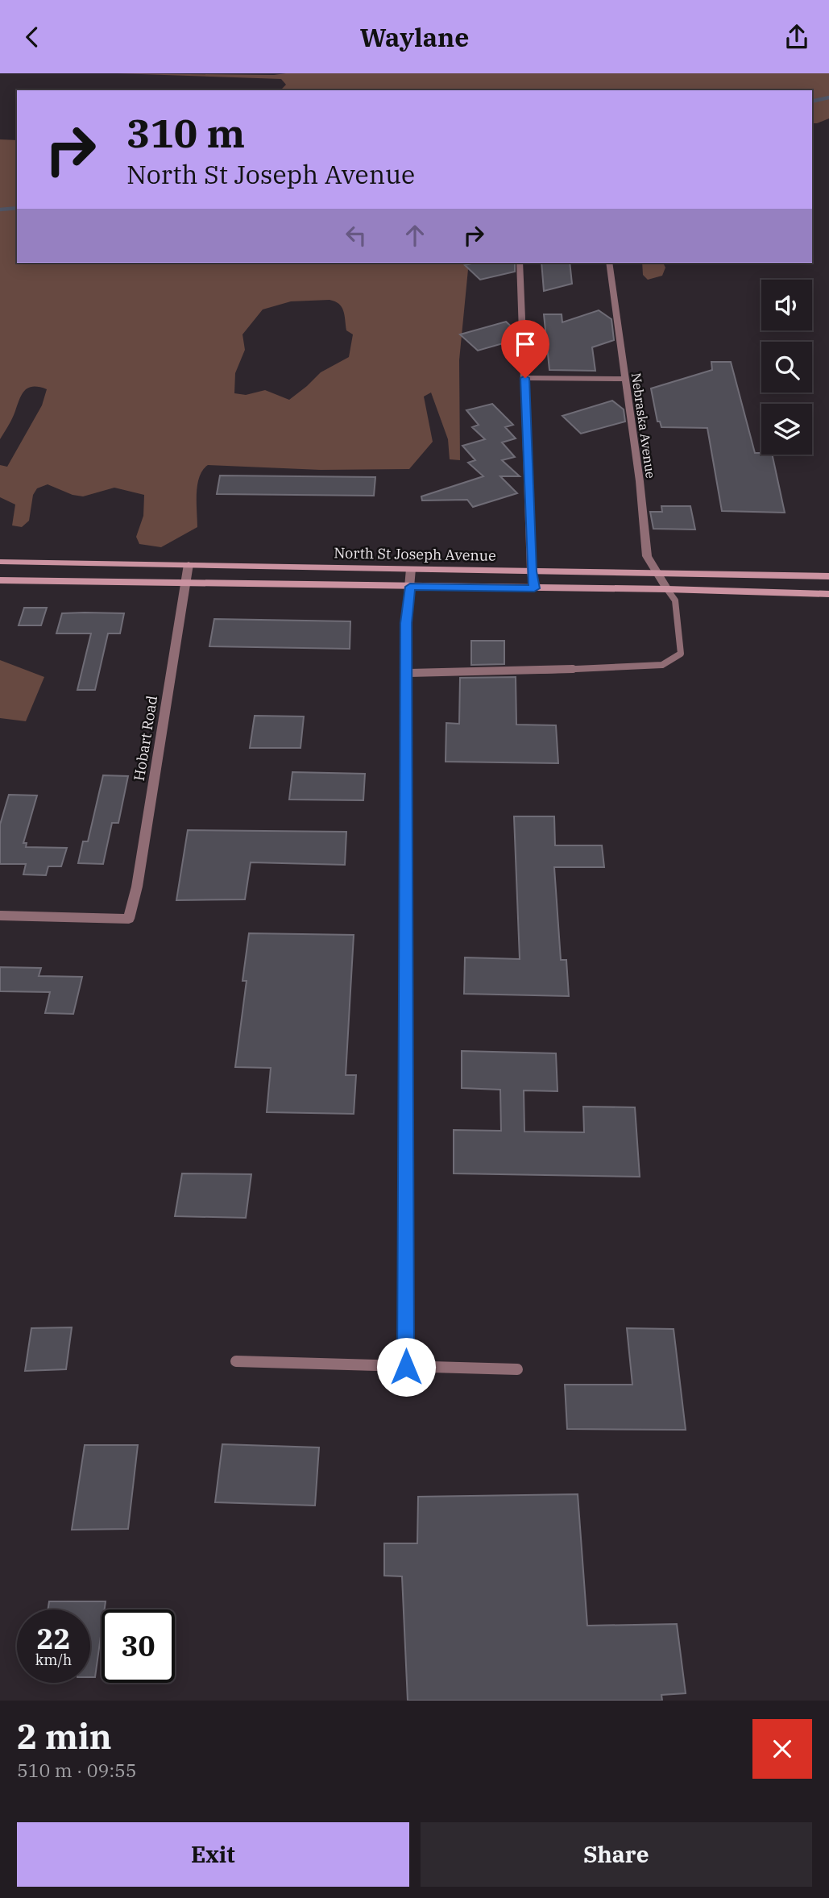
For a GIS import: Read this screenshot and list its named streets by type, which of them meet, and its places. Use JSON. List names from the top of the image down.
{
  "streets": {
    "main road": ["North St Joseph Avenue"],
    "street": ["Nebraska Avenue", "Hobart Road"]
  },
  "crossings": [
    ["Nebraska Avenue", "North St Joseph Avenue"],
    ["North St Joseph Avenue", "Hobart Road"]
  ],
  "page": {
    "header": "Waylane",
    "turn": ["310 m", "North St Joseph Avenue"],
    "speed": "22 km/h",
    "limit": "30",
    "heading": ["2 min", "510 m · 09:55"],
    "buttons": ["Exit", "Share"]
  }
}
